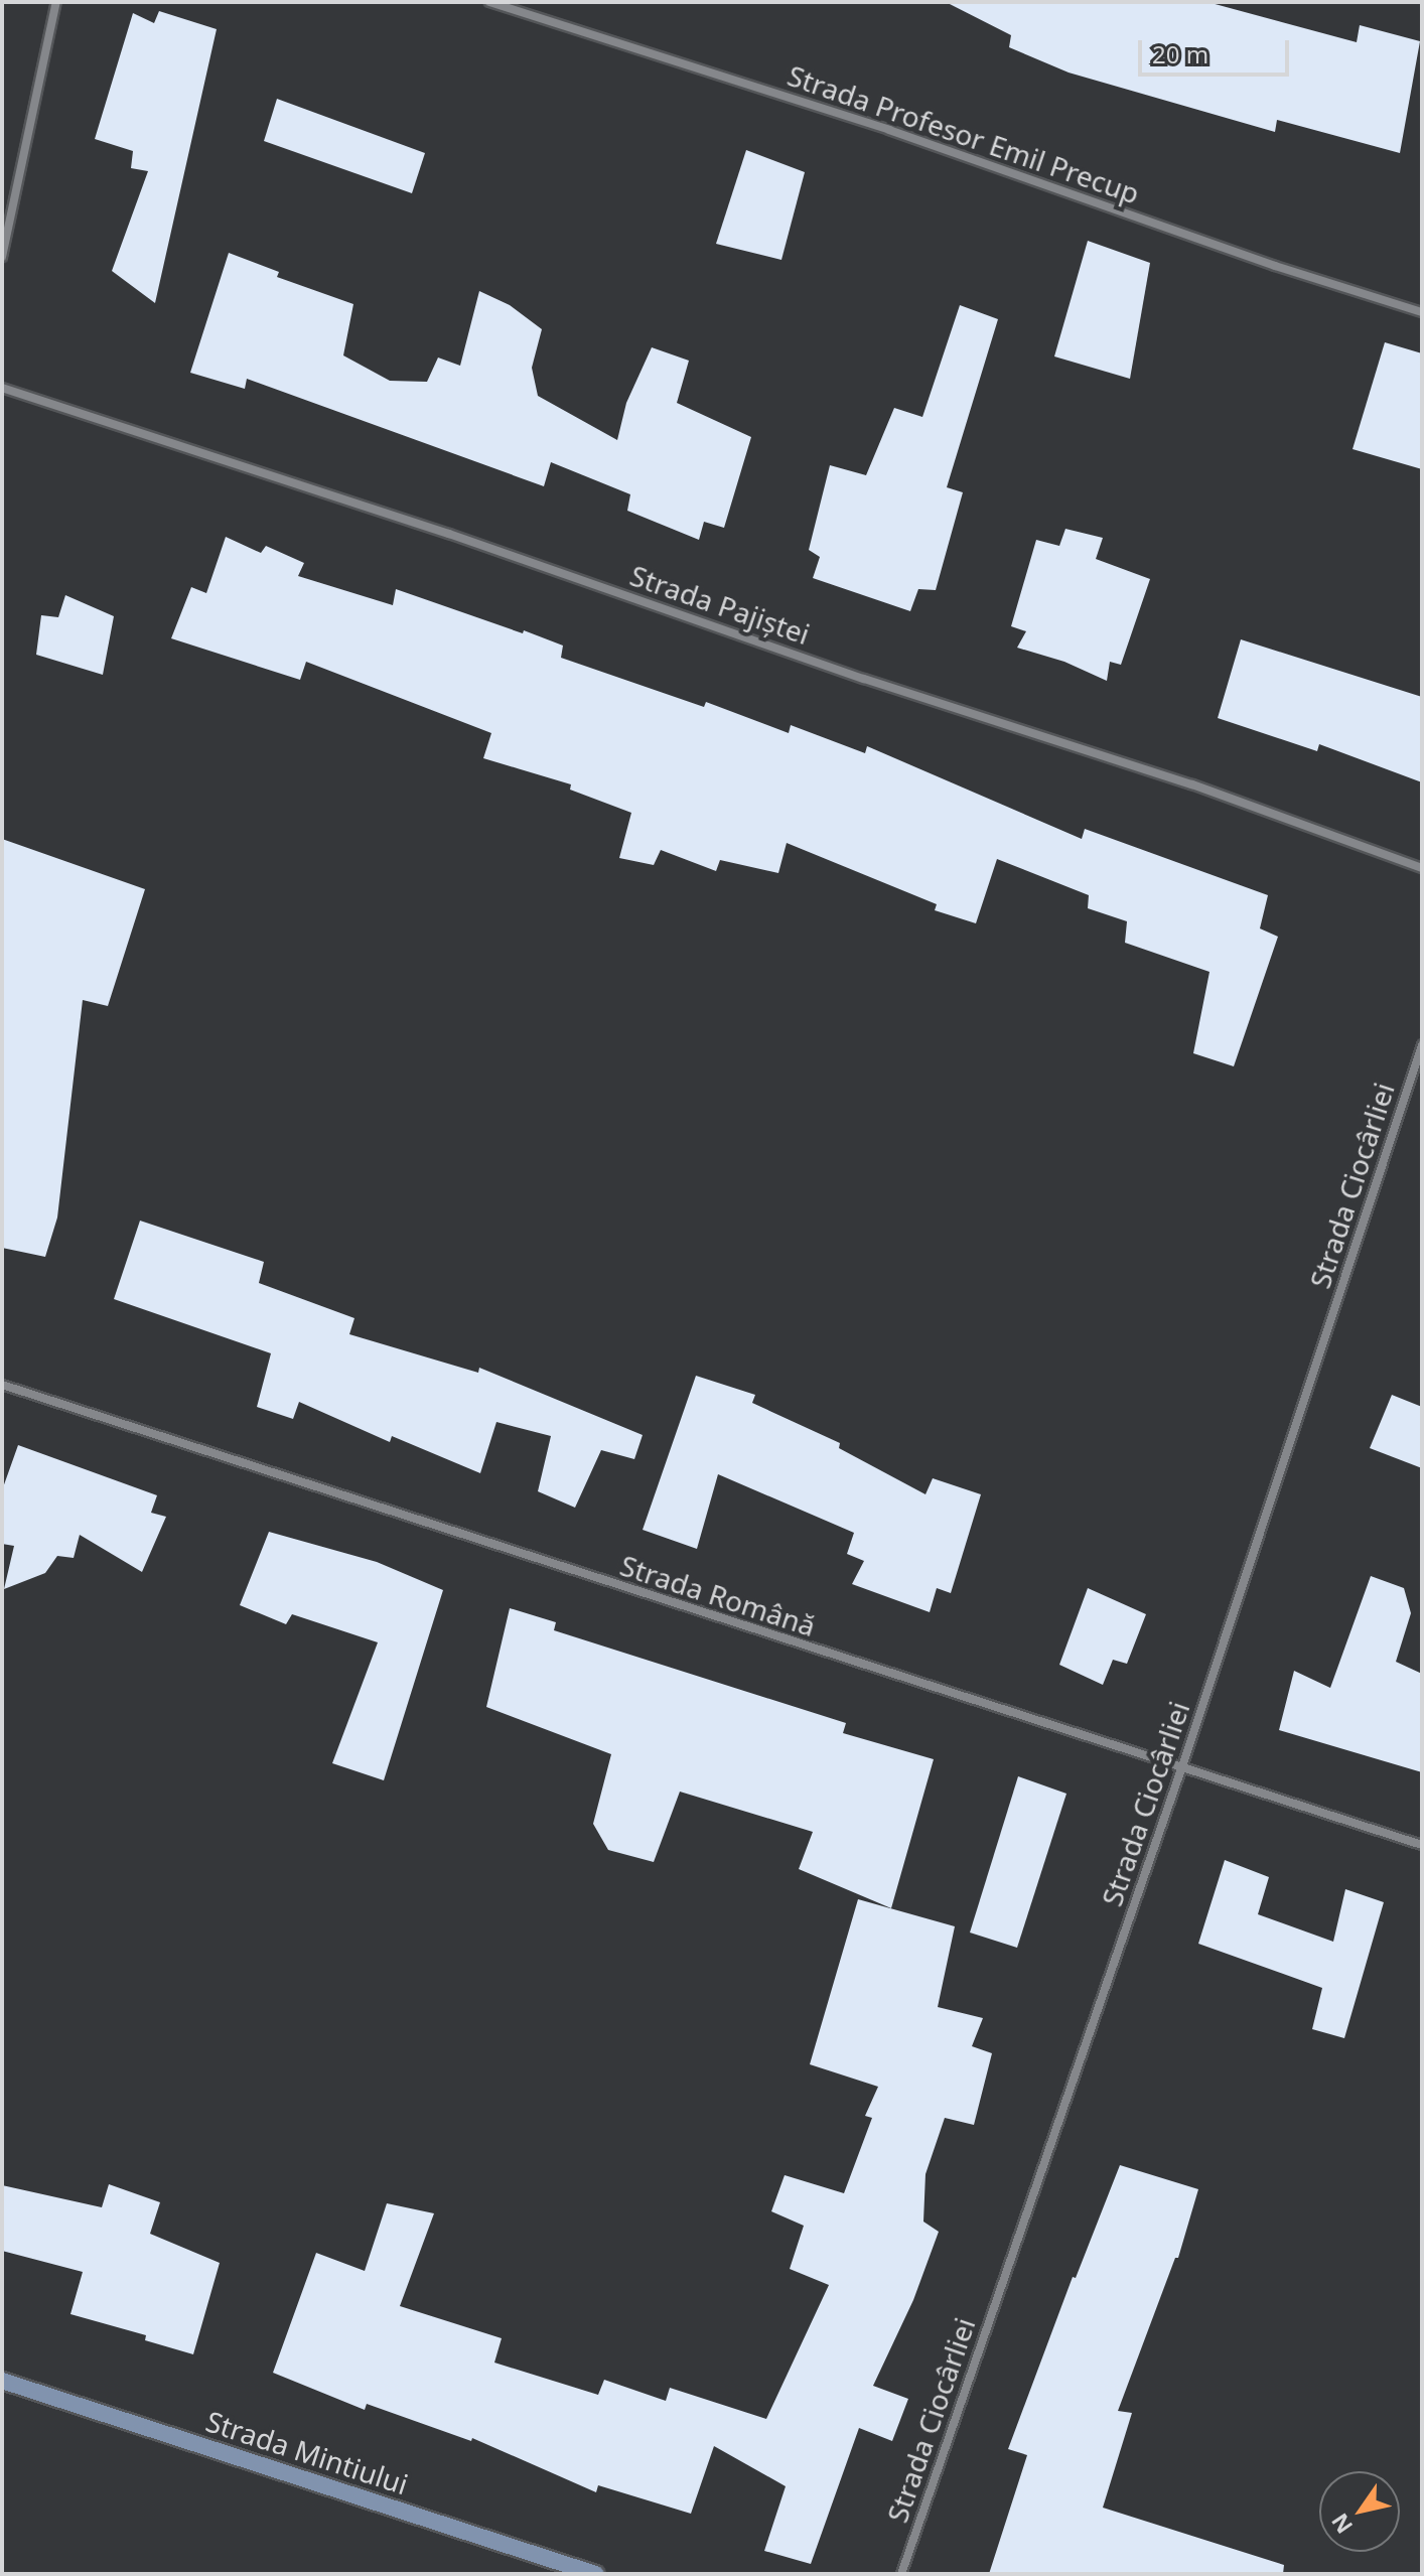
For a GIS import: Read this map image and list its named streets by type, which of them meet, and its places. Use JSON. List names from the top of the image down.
{
  "streets": {
    "main road": ["Strada Mintiului"],
    "street": [
      "Strada Profesor Emil Precup",
      "Strada Pajiștei",
      "Strada Ciocârliei",
      "Strada Română"
    ]
  },
  "crossings": [
    ["Strada Ciocârliei", "Strada Română"]
  ],
  "scale_bar": "20 m",
  "north": "bottom left"
}
